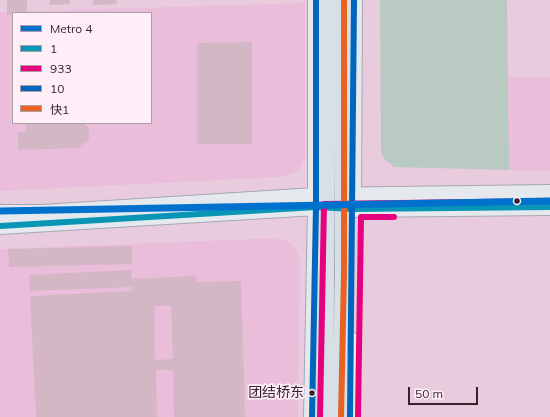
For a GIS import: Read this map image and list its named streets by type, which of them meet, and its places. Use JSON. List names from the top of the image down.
{
  "places": ["团结桥东"],
  "lines": [
    "transit line 10",
    "transit line 快1",
    "metro line 4",
    "transit line 933",
    "transit line 1"
  ],
  "legend": [
    "Metro 4",
    "1",
    "933",
    "10",
    "快1"
  ],
  "scale_bar": "50 m"
}
